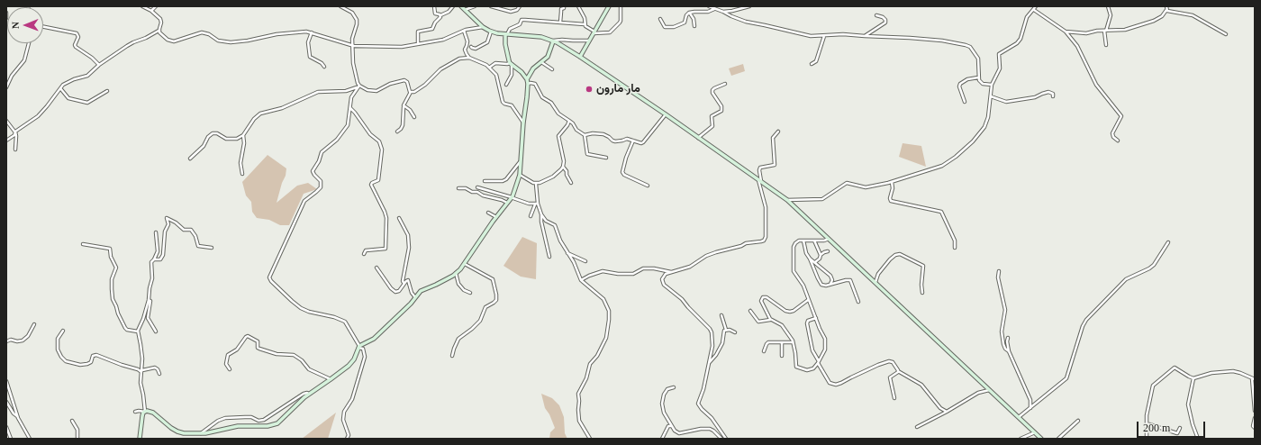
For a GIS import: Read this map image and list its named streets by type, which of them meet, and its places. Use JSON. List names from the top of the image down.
{
  "places": ["مار مارون"],
  "scale_bar": "200 m",
  "north": "left"
}
